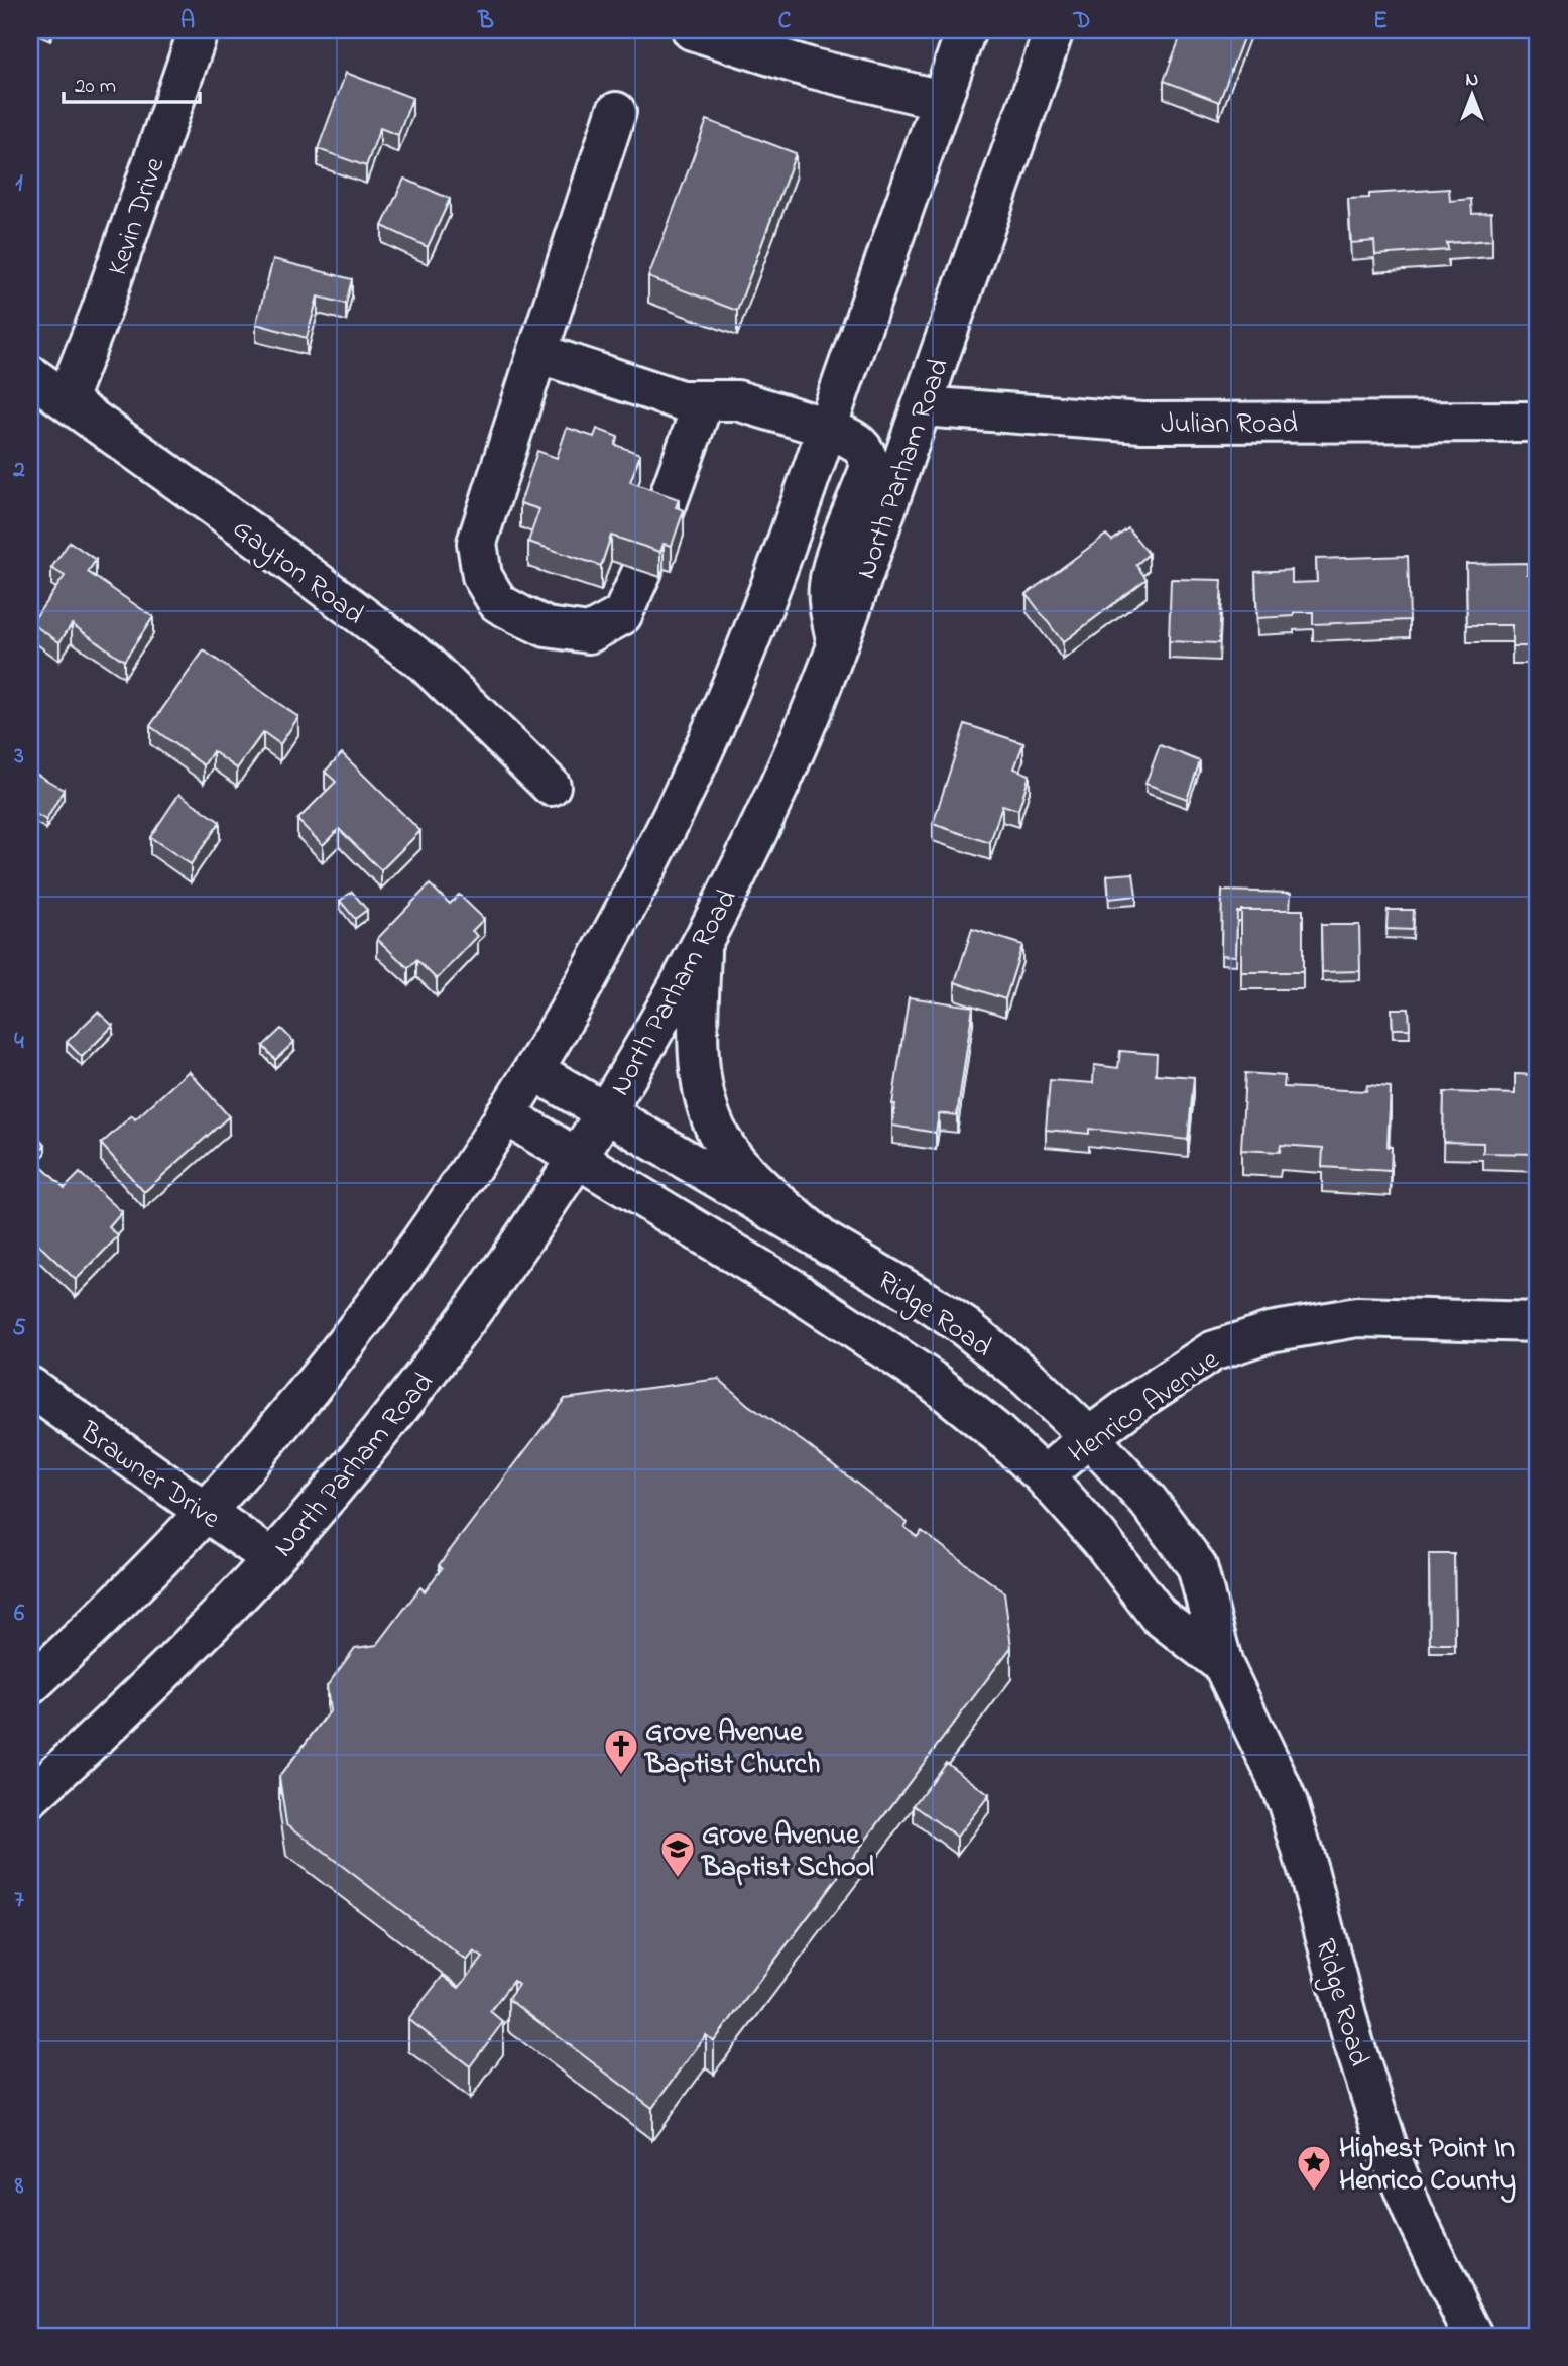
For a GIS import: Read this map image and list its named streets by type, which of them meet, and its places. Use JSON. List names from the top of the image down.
{
  "streets": {
    "main road": [
      "Kevin Drive",
      "Julian Road",
      "North Parham Road",
      "Gayton Road",
      "Ridge Road",
      "Henrico Avenue",
      "Brawner Drive"
    ]
  },
  "crossings": [
    ["Kevin Drive", "Gayton Road"],
    ["Julian Road", "North Parham Road"],
    ["North Parham Road", "Ridge Road"],
    ["North Parham Road", "Brawner Drive"],
    ["Ridge Road", "Henrico Avenue"]
  ],
  "places": {
    "church": ["Grove Avenue Baptist Church"],
    "school or university": ["Grove Avenue Baptist School"],
    "place": ["Highest Point In Henrico County"]
  },
  "scale_bar": "20 m",
  "north": "top",
  "grid": {
    "columns": [
      "A",
      "B",
      "C",
      "D",
      "E"
    ],
    "rows": [
      "1",
      "2",
      "3",
      "4",
      "5",
      "6",
      "7",
      "8"
    ]
  }
}
